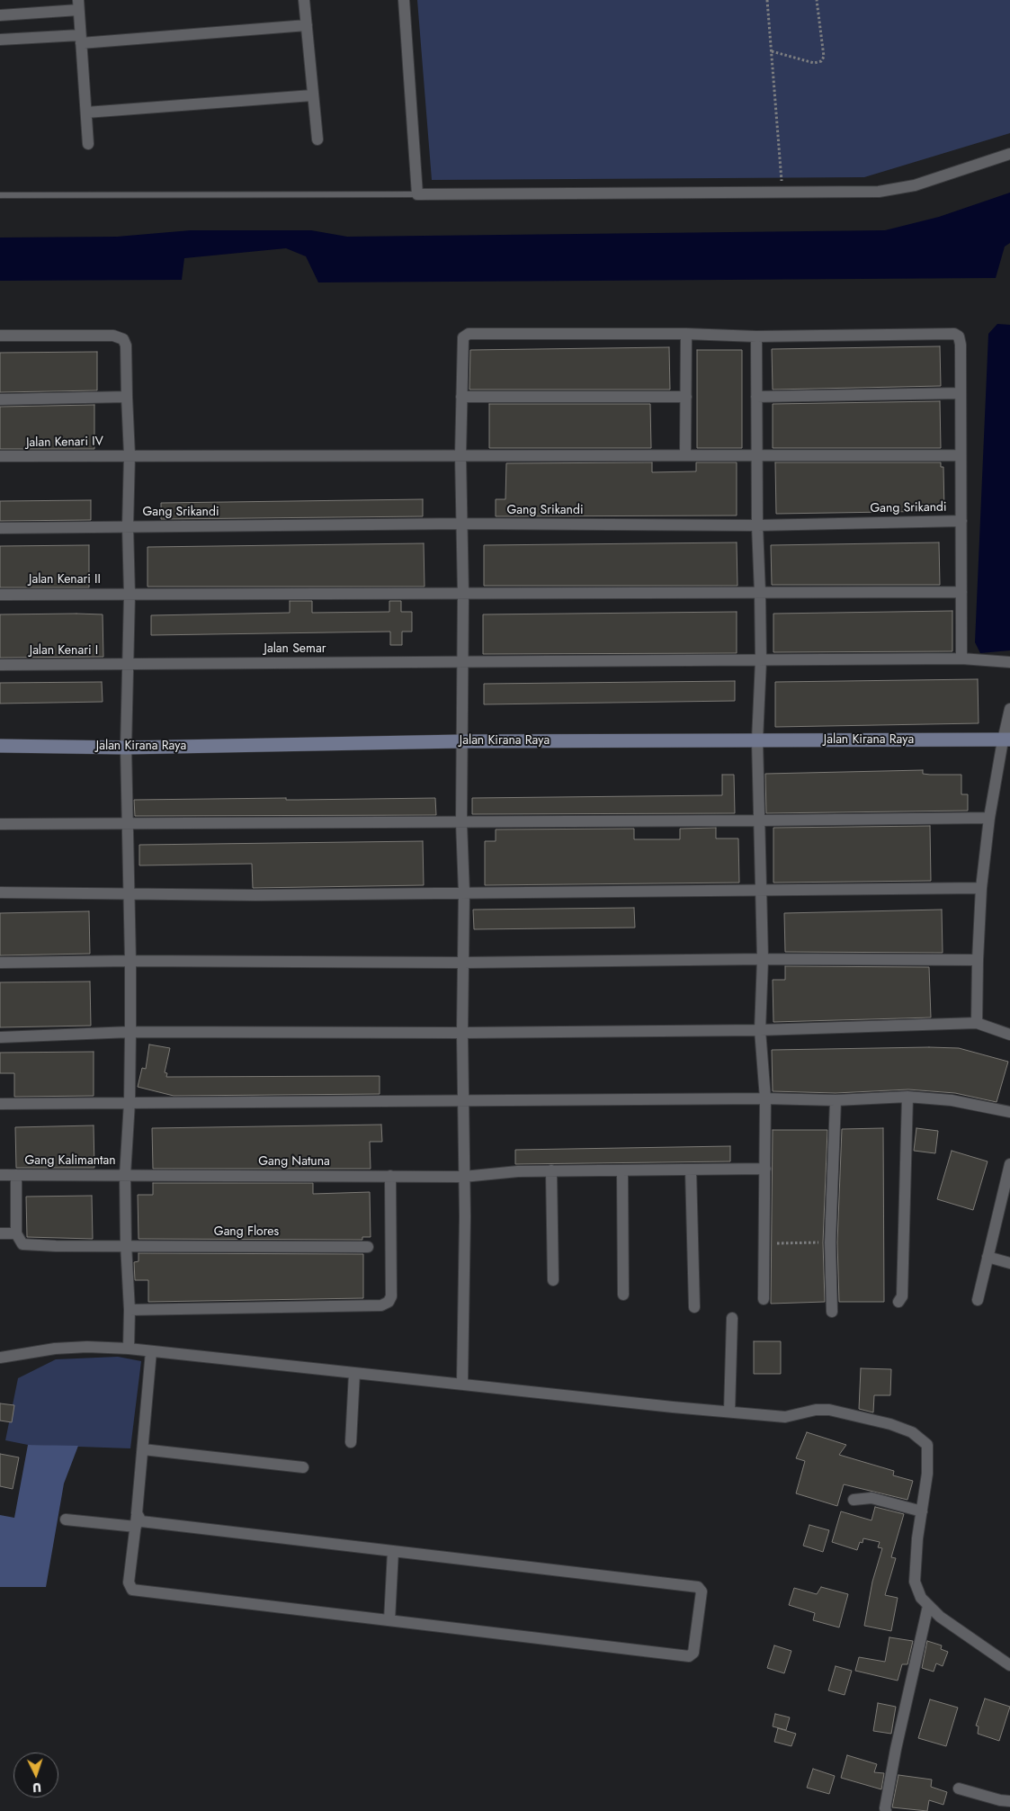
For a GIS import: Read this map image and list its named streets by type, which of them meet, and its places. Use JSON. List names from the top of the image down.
{
  "streets": {
    "street": [
      "Jalan Kenari IV",
      "Gang Srikandi",
      "Jalan Kenari II",
      "Jalan Semar",
      "Jalan Kenari I",
      "Jalan Kirana Raya",
      "Gang Kalimantan",
      "Gang Natuna",
      "Gang Flores"
    ]
  },
  "crossings": [
    ["Jalan Semar", "Jalan Kenari I"],
    ["Gang Kalimantan", "Gang Natuna"]
  ],
  "north": "bottom"
}
